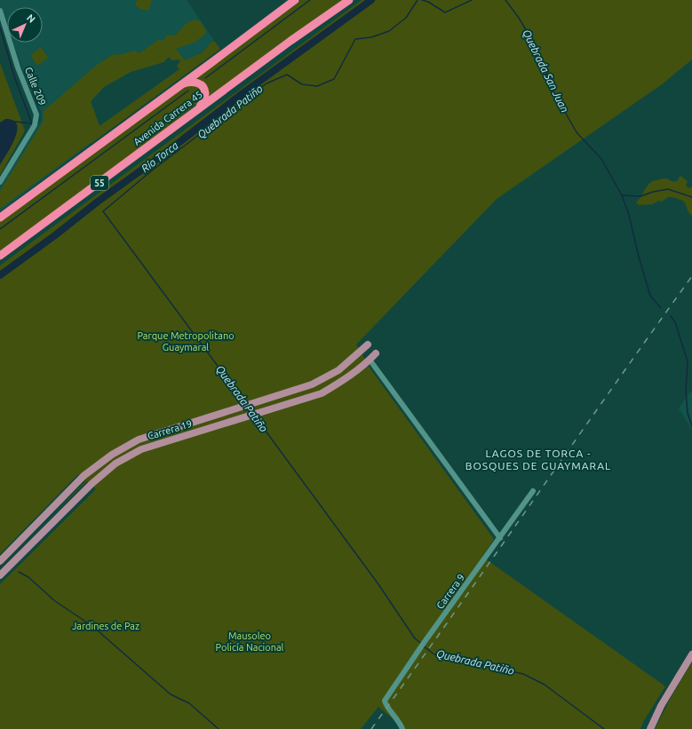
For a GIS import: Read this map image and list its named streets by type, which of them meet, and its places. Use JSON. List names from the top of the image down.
{
  "streets": {
    "highway": ["Avenida Carrera 45", "55"],
    "main road": ["Carrera 19"],
    "street": ["Calle 209", "Carrera 9"]
  },
  "districts": ["LAGOS DE TORCA - BOSQUES DE GUAYMARAL"],
  "water": ["Quebrada San Juan", "Quebrada Patiño", "Río Torca"],
  "parks": ["Parque Metropolitano Guaymaral", "Jardines de Paz", "Mausoleo Policía Nacional"],
  "north": "top right"
}
